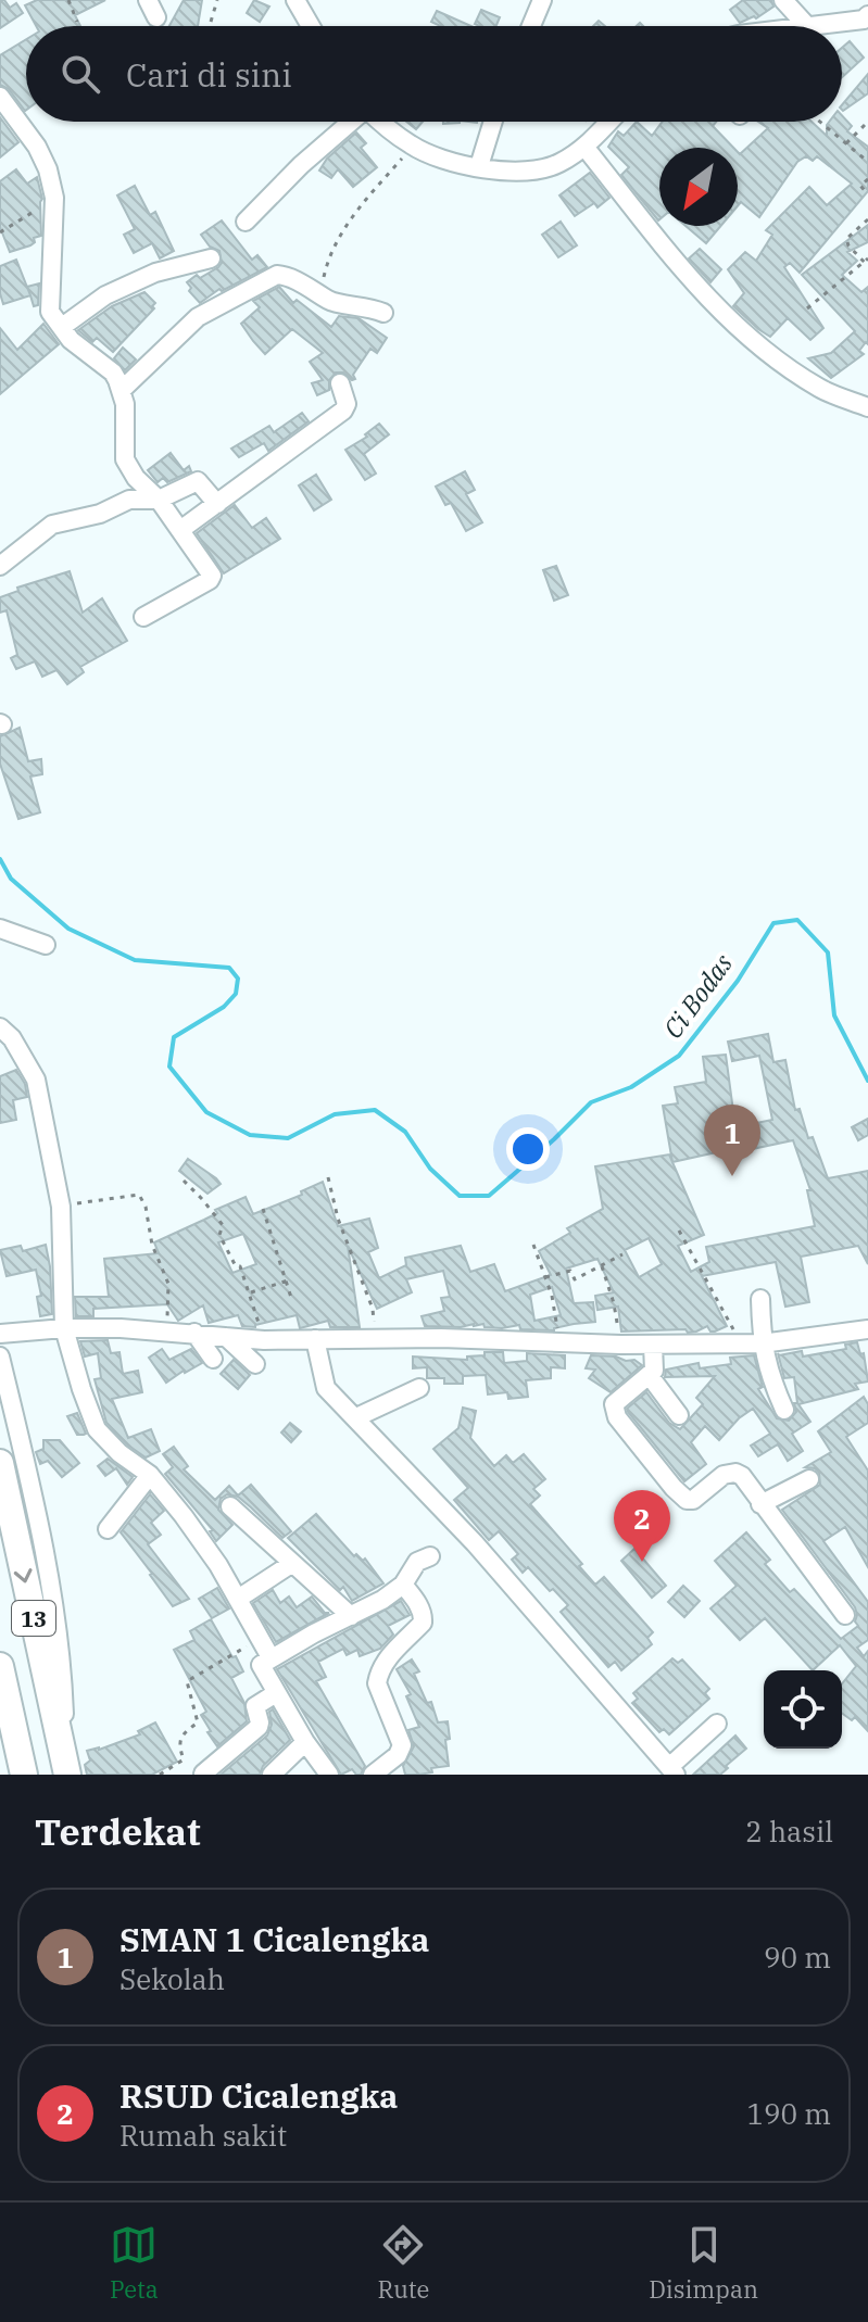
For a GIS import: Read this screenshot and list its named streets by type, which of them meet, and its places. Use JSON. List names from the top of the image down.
{
  "streets": {
    "highway": ["13"]
  },
  "water": ["Ci Bodas"],
  "north": "bottom left",
  "page": {
    "search": "Cari di sini",
    "pins": ["1", "2"],
    "heading": ["Terdekat", "2 hasil"],
    "list": [
      {
        "mark": "1",
        "name": "SMAN 1 Cicalengka",
        "note": "Sekolah",
        "value": "90 m"
      },
      {
        "mark": "2",
        "name": "RSUD Cicalengka",
        "note": "Rumah sakit",
        "value": "190 m"
      }
    ],
    "nav": ["Peta", "Rute", "Disimpan"]
  }
}
